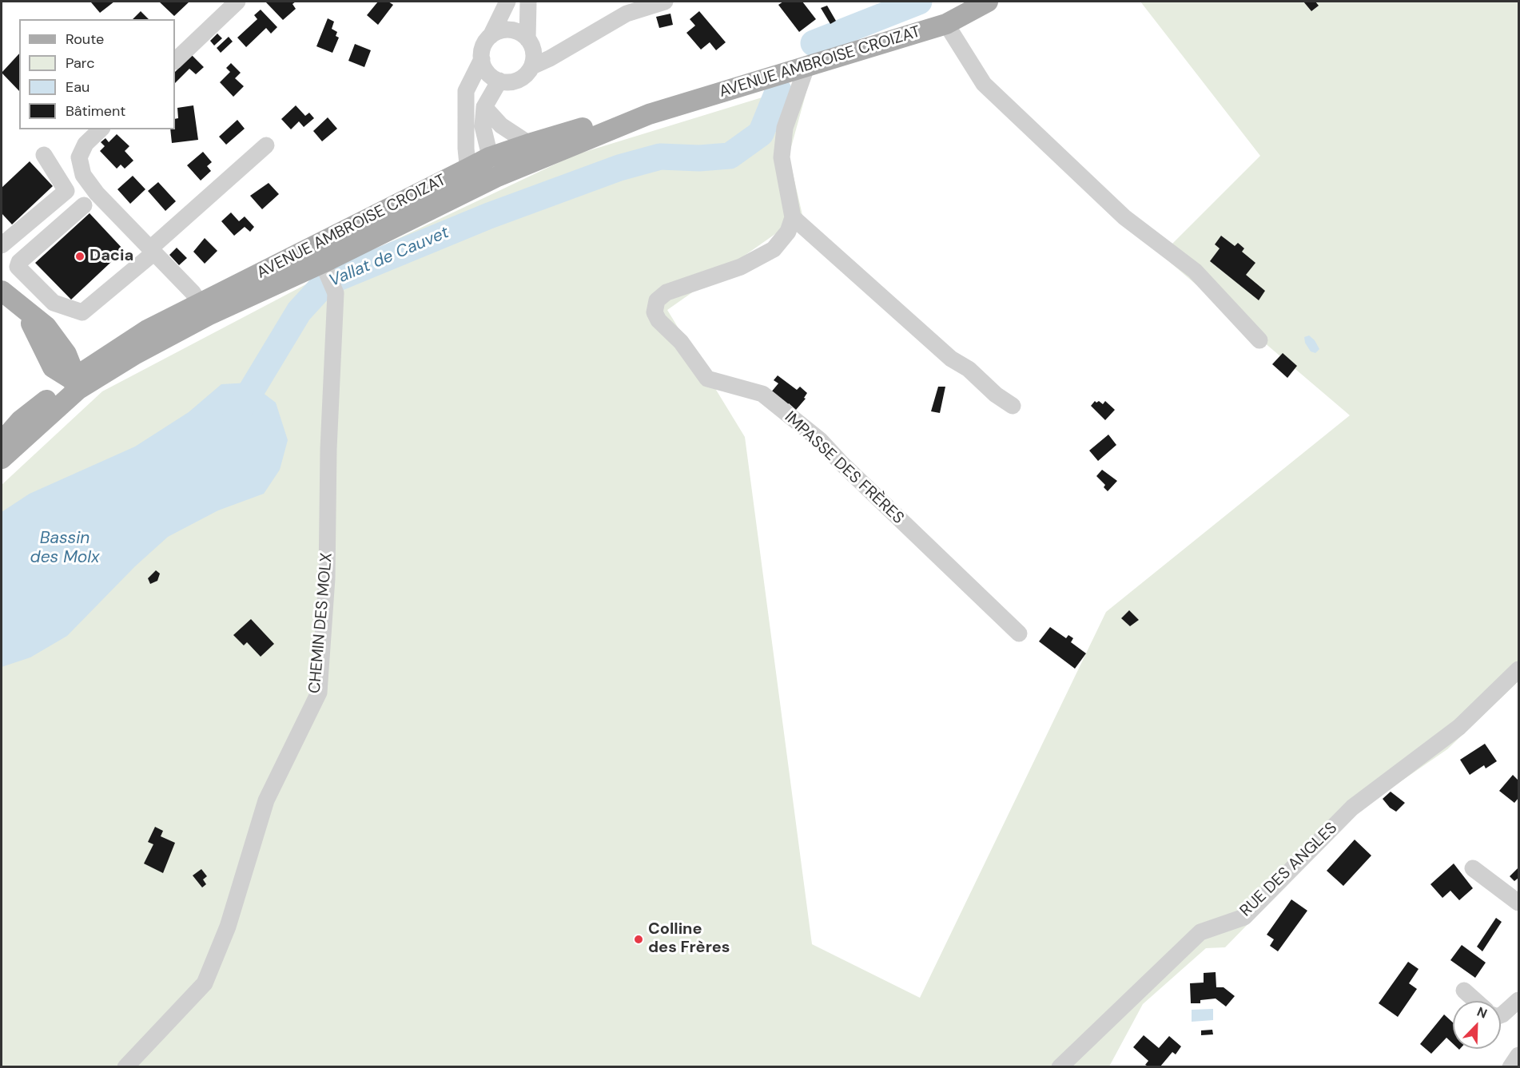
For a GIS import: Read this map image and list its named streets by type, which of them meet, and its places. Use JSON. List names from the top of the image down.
{
  "streets": {
    "main road": ["AVENUE AMBROISE CROIZAT"],
    "street": ["IMPASSE DES FRÈRES", "CHEMIN DES MOLX", "RUE DES ANGLES"]
  },
  "crossings": [
    ["AVENUE AMBROISE CROIZAT", "CHEMIN DES MOLX"]
  ],
  "water": ["Vallat de Cauvet", "Bassin des Molx"],
  "places": ["Dacia", "Colline des Frères"],
  "legend": [
    "Route",
    "Parc",
    "Eau",
    "Bâtiment"
  ],
  "north": "top right"
}
